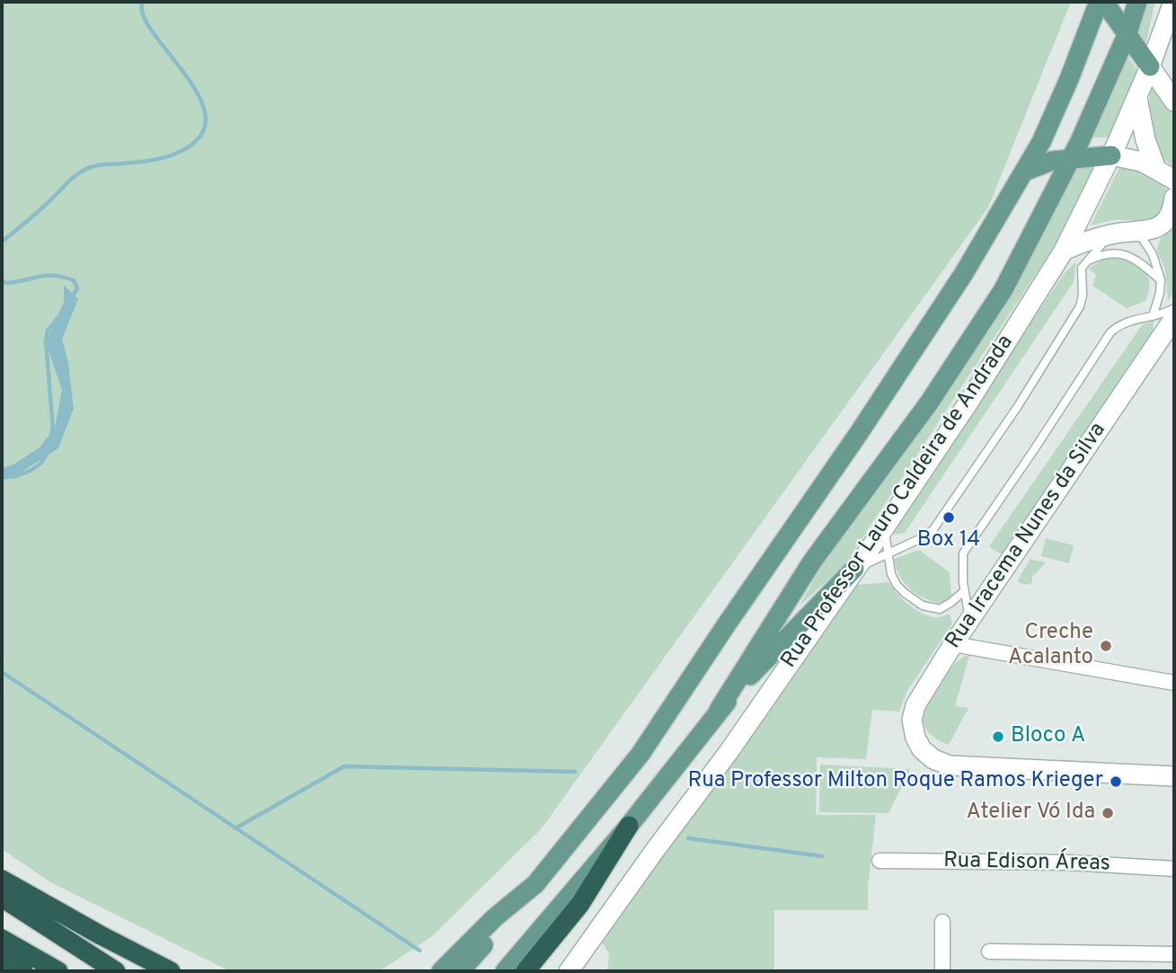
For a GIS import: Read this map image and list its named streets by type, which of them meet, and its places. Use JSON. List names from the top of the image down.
{
  "streets": {
    "main road": ["Rua Professor Lauro Caldeira de Andrada", "Rua Iracema Nunes da Silva"],
    "street": ["Rua Edison Áreas"]
  },
  "places": [
    "Box 14",
    "Creche Acalanto",
    "Bloco A",
    "Rua Professor Milton Roque Ramos Krieger",
    "Atelier Vó Ida"
  ]
}
